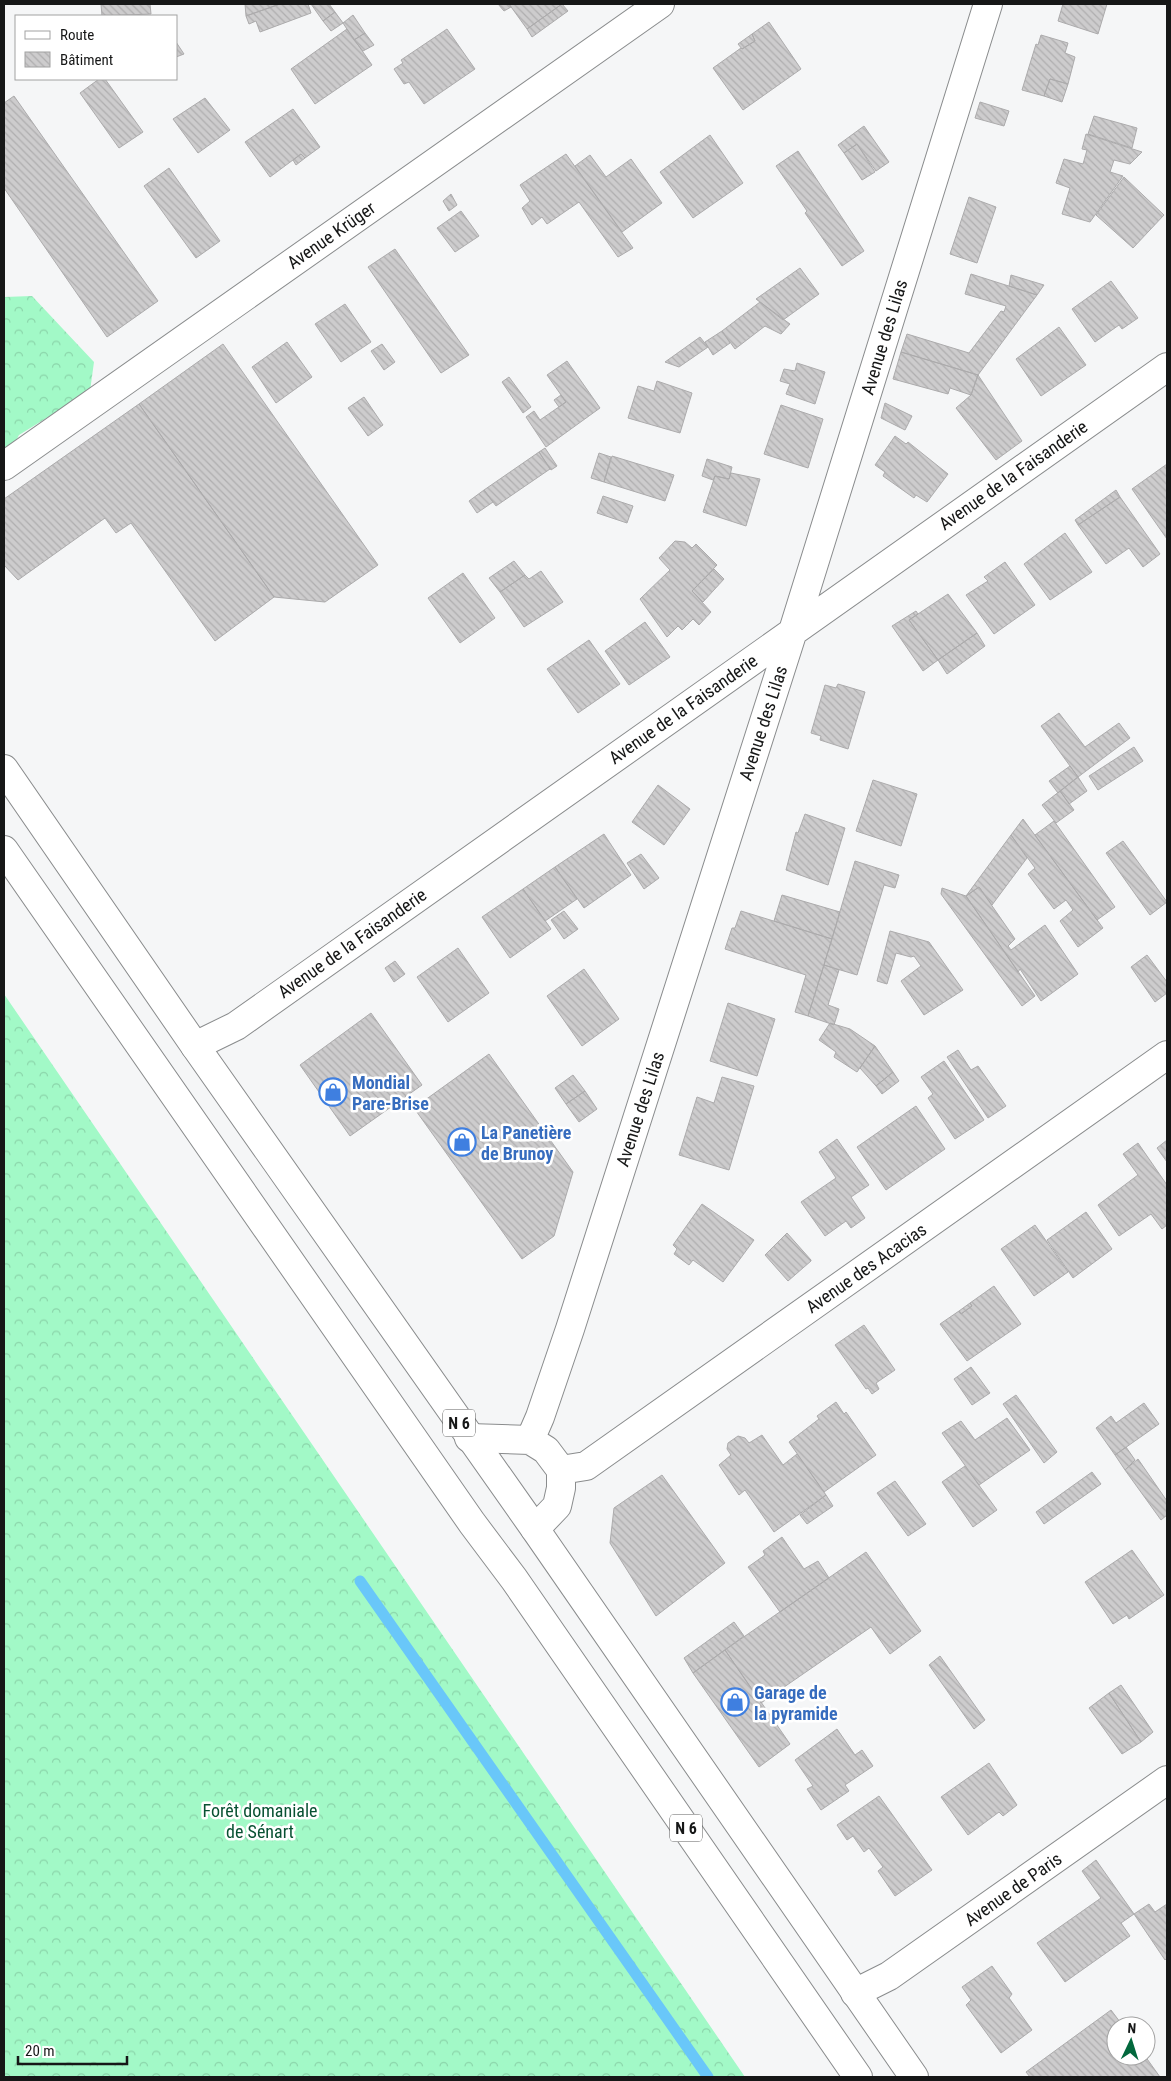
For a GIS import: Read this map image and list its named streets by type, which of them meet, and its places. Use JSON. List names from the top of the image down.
{
  "streets": {
    "street": [
      "Avenue Krüger",
      "Avenue des Lilas",
      "Avenue de la Faisanderie",
      "Avenue des Acacias",
      "N 6",
      "Avenue de Paris"
    ]
  },
  "crossings": [
    ["Avenue des Lilas", "Avenue de la Faisanderie"],
    ["Avenue de la Faisanderie", "N 6"],
    ["N 6", "Avenue de Paris"]
  ],
  "parks": ["Forêt domaniale de Sénart"],
  "places": {
    "shop": ["Mondial Pare-Brise", "La Panetière de Brunoy", "Garage de la pyramide"]
  },
  "legend": ["Route", "Bâtiment"],
  "scale_bar": "20 m",
  "north": "top"
}
